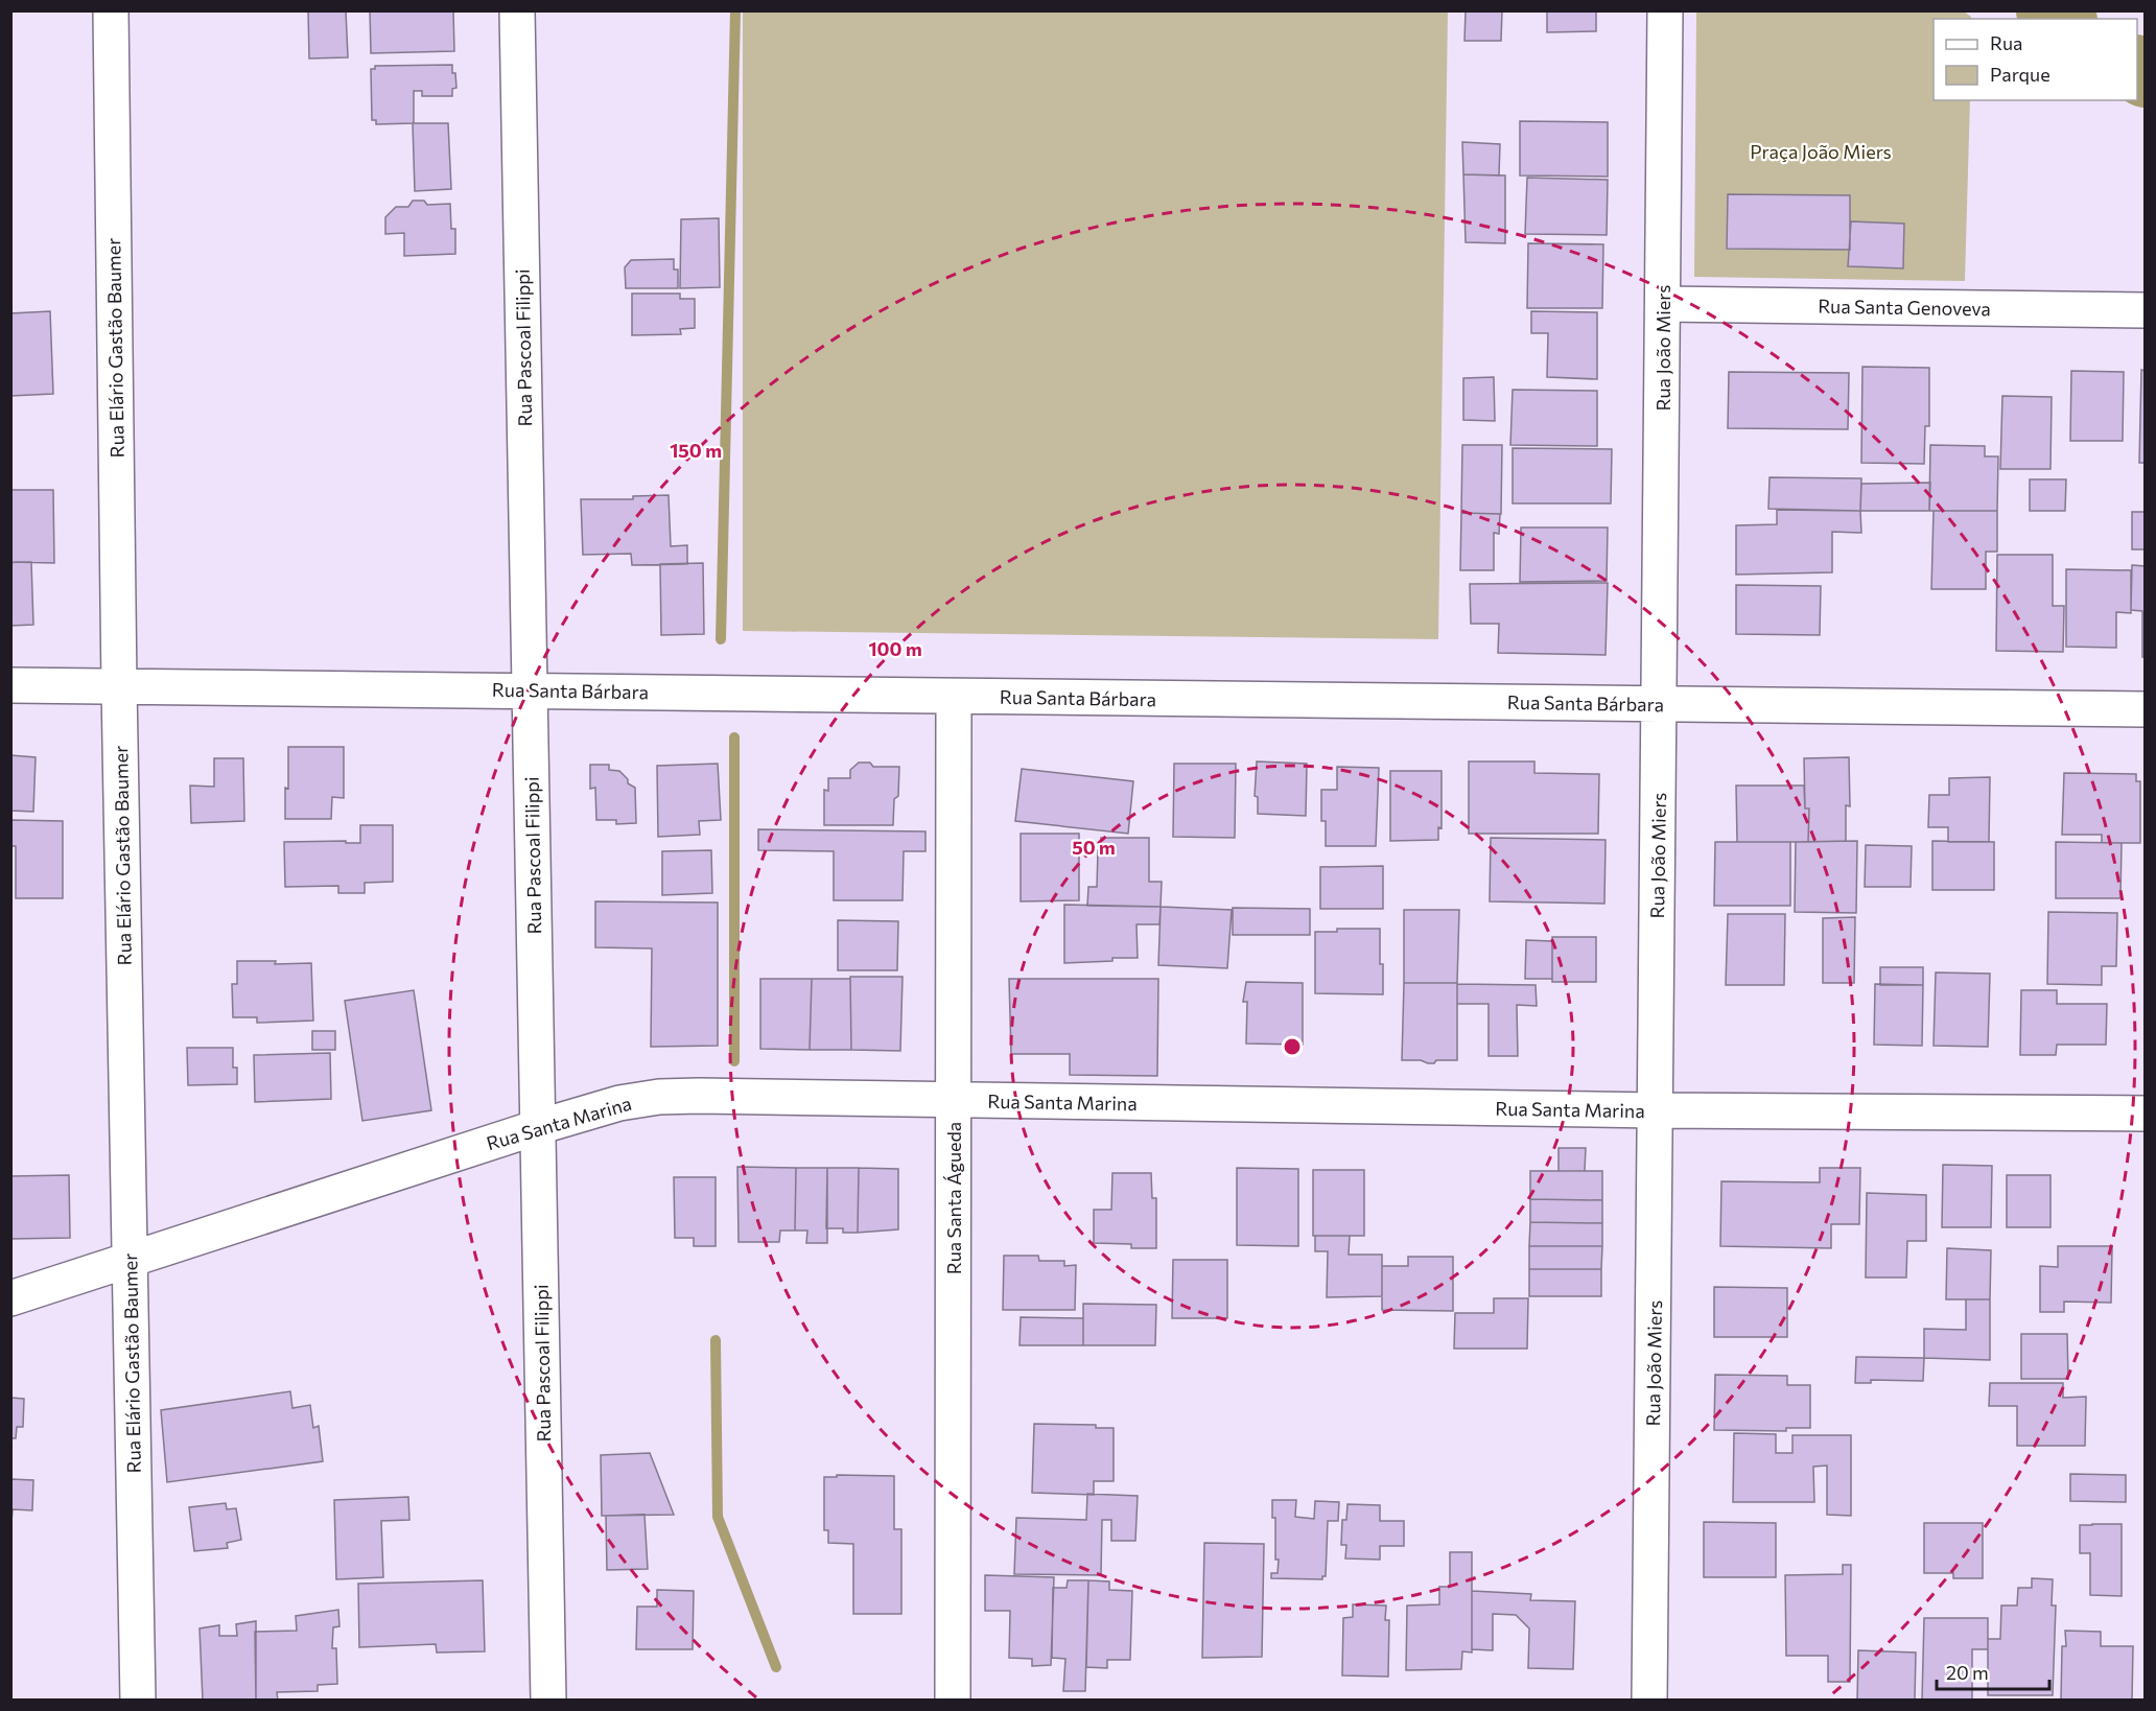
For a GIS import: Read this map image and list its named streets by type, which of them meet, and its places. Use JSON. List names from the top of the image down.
{
  "streets": {
    "street": [
      "Rua Santa Genoveva",
      "Rua Elário Gastão Baumer",
      "Rua Pascoal Filippi",
      "Rua João Miers",
      "Rua Santa Bárbara",
      "Rua Santa Marina",
      "Rua Santa Águeda"
    ]
  },
  "crossings": [
    ["Rua Santa Genoveva", "Rua João Miers"],
    ["Rua Elário Gastão Baumer", "Rua Santa Bárbara"],
    ["Rua Elário Gastão Baumer", "Rua Santa Marina"],
    ["Rua Pascoal Filippi", "Rua Santa Bárbara"],
    ["Rua Pascoal Filippi", "Rua Santa Marina"],
    ["Rua João Miers", "Rua Santa Bárbara"],
    ["Rua João Miers", "Rua Santa Marina"],
    ["Rua Santa Bárbara", "Rua Santa Águeda"],
    ["Rua Santa Marina", "Rua Santa Águeda"]
  ],
  "parks": ["Praça João Miers"],
  "legend": ["Rua", "Parque"],
  "scale_bar": "20 m",
  "rings": ["150 m", "100 m", "50 m"]
}
